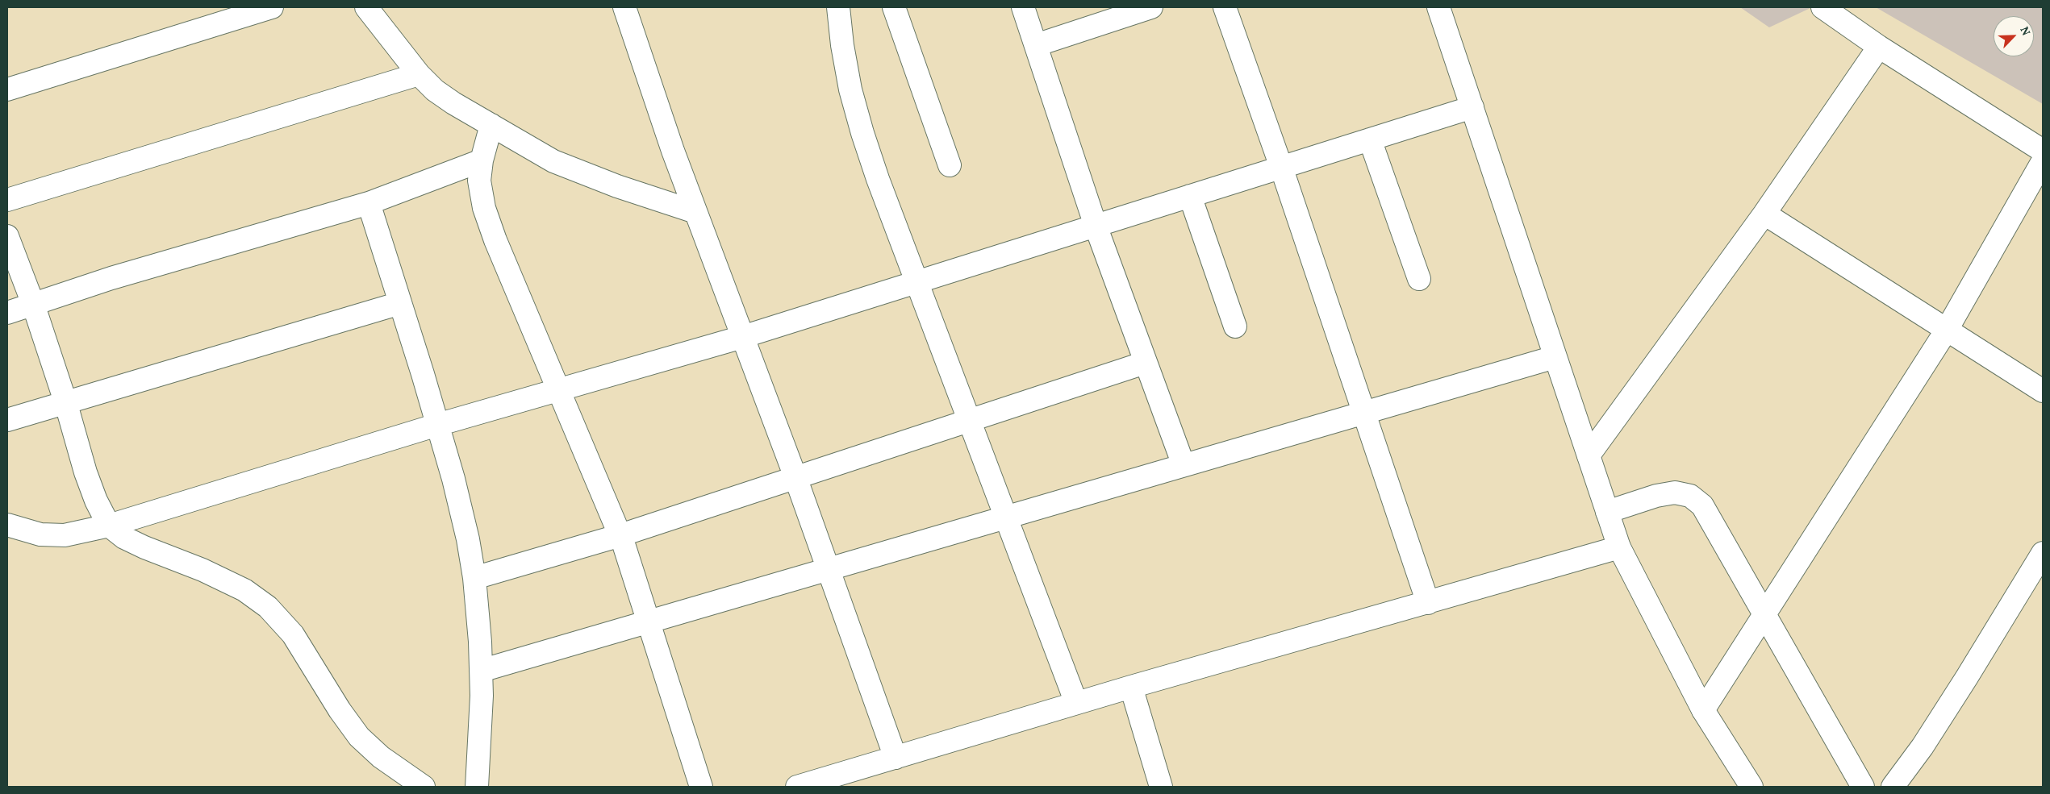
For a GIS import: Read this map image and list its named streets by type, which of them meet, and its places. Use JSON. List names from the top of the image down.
{
  "north": "top right"
}
